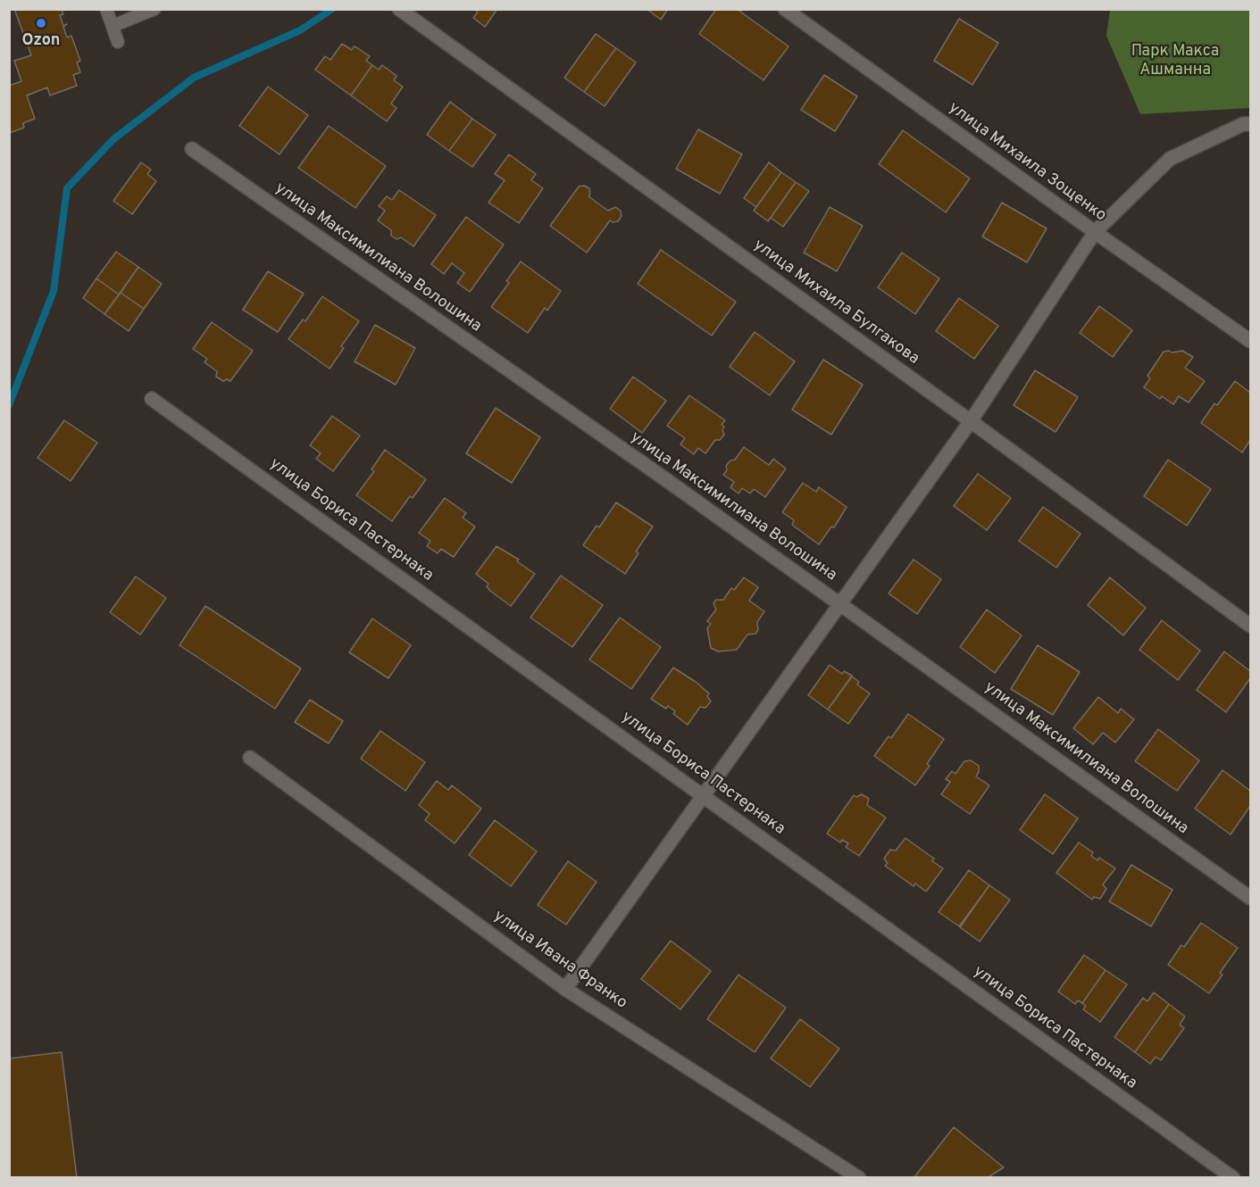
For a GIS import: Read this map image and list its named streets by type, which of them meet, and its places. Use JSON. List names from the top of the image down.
{
  "streets": {
    "street": [
      "улица Михаила Зощенко",
      "улица Максимилиана Волошина",
      "улица Михаила Булгакова",
      "улица Бориса Пастернака",
      "улица Ивана Франко"
    ]
  },
  "parks": ["Парк Макса Ашманна"],
  "places": ["Ozon"]
}
